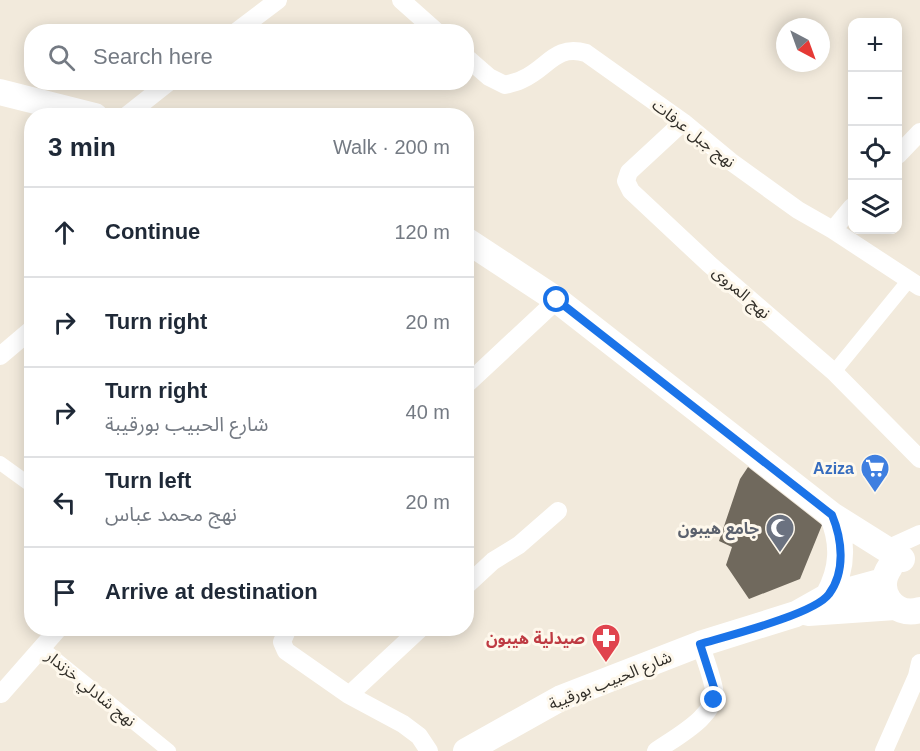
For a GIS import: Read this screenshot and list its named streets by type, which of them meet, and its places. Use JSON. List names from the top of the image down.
{
  "streets": {
    "main road": ["شارع الحبيب بورقيبة"],
    "street": ["نهج جبل عرفات", "نهج المروى", "نهج شادلي خزندار"]
  },
  "crossings": [
    ["نهج جبل عرفات", "نهج المروى"]
  ],
  "places": {
    "supermarket": ["Aziza"],
    "mosque": ["جامع هيبون"],
    "pharmacy": ["صيدلية هيبون"]
  },
  "north": "bottom right",
  "page": {
    "map_buttons": ["+", "−"],
    "search": "Search here",
    "heading": ["3 min", "Walk · 200 m"],
    "list": [
      ["Continue", "120 m"],
      ["Turn right", "20 m"],
      ["Turn right", "شارع الحبيب بورقيبة", "40 m"],
      ["Turn left", "نهج محمد عباس", "20 m"],
      "Arrive at destination"
    ]
  }
}
